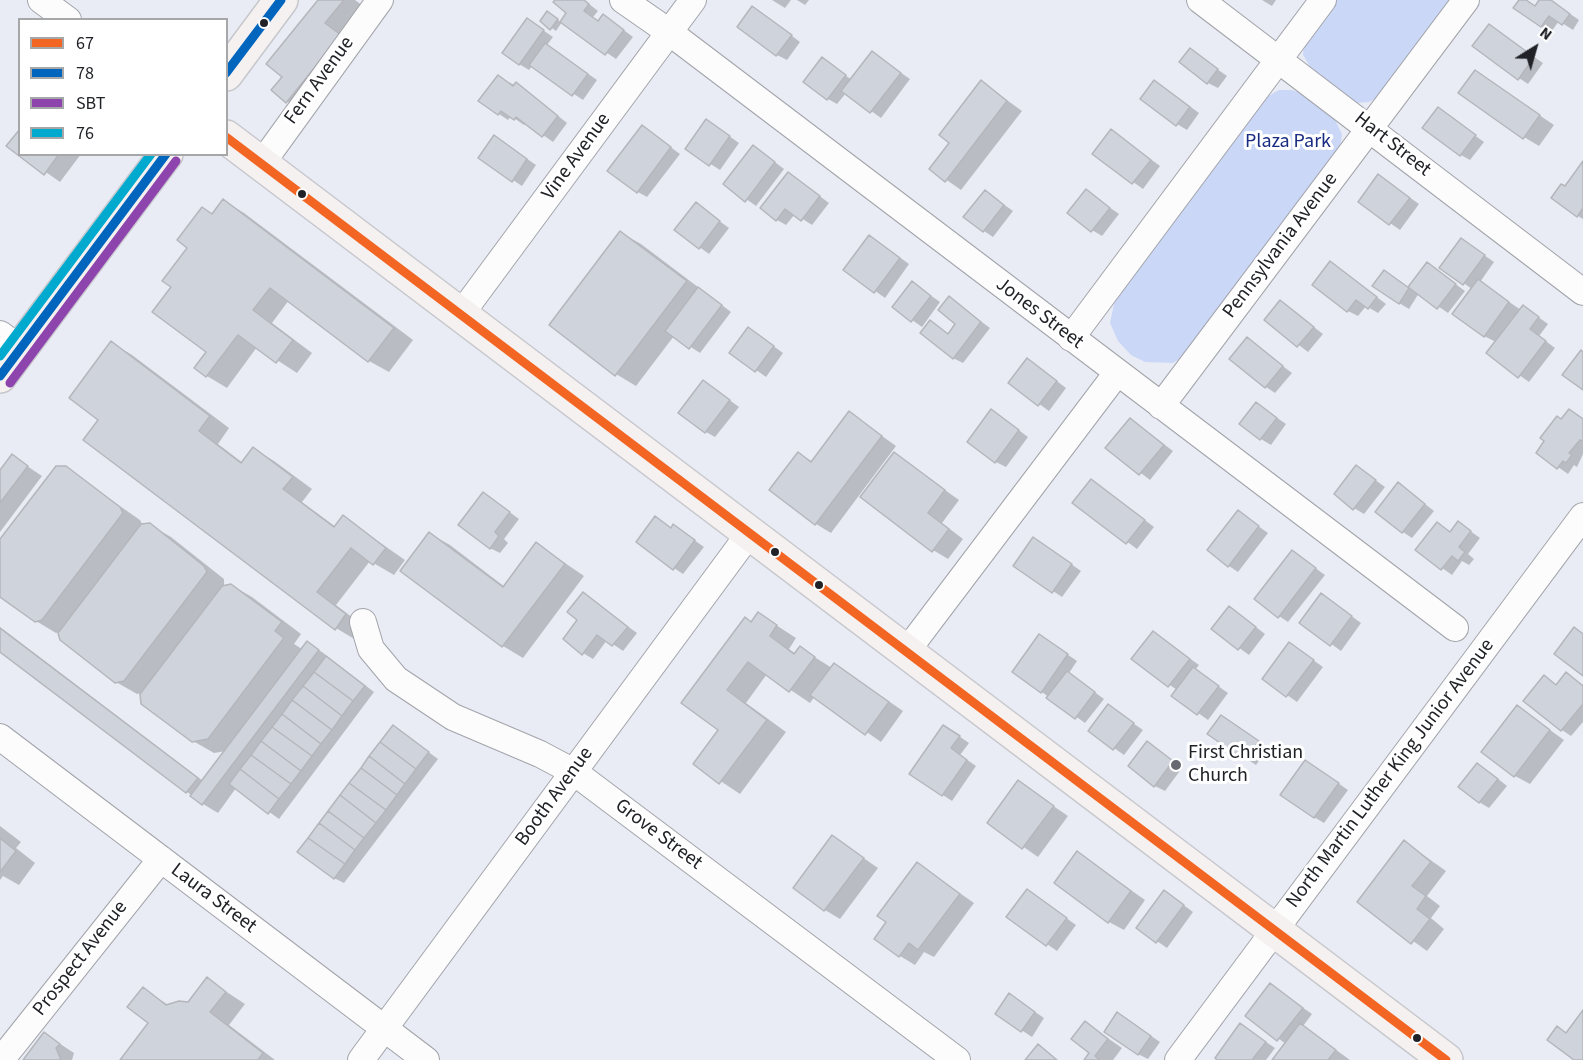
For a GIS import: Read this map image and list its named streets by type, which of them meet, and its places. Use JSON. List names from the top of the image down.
{
  "streets": {
    "street": [
      "Fern Avenue",
      "Hart Street",
      "Vine Avenue",
      "Pennsylvania Avenue",
      "Jones Street",
      "North Martin Luther King Junior Avenue",
      "Booth Avenue",
      "Grove Street",
      "Laura Street",
      "Prospect Avenue"
    ]
  },
  "crossings": [
    ["Hart Street", "Pennsylvania Avenue"],
    ["Vine Avenue", "Jones Street"],
    ["Pennsylvania Avenue", "Jones Street"],
    ["Booth Avenue", "Grove Street"],
    ["Booth Avenue", "Laura Street"],
    ["Laura Street", "Prospect Avenue"]
  ],
  "parks": ["Plaza Park"],
  "places": ["First Christian Church"],
  "lines": [
    "transit line 78",
    "transit line 67",
    "transit line 76",
    "transit line SBT"
  ],
  "legend": [
    "67",
    "78",
    "SBT",
    "76"
  ],
  "north": "top right"
}
